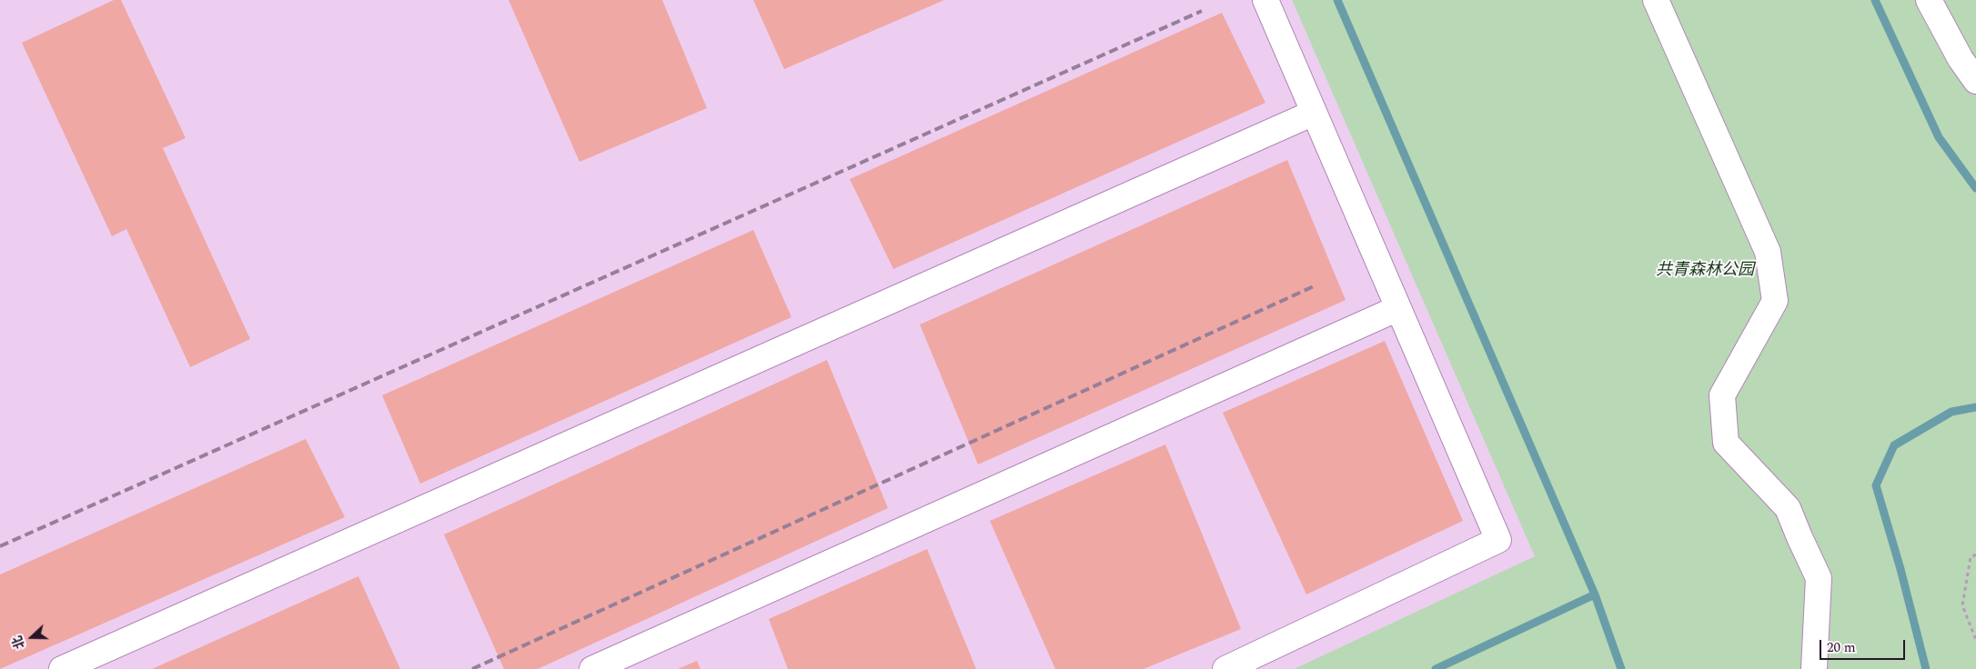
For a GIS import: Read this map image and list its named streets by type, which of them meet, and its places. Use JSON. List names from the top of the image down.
{
  "parks": ["共青森林公园"],
  "scale_bar": "20 m",
  "north": "left"
}
